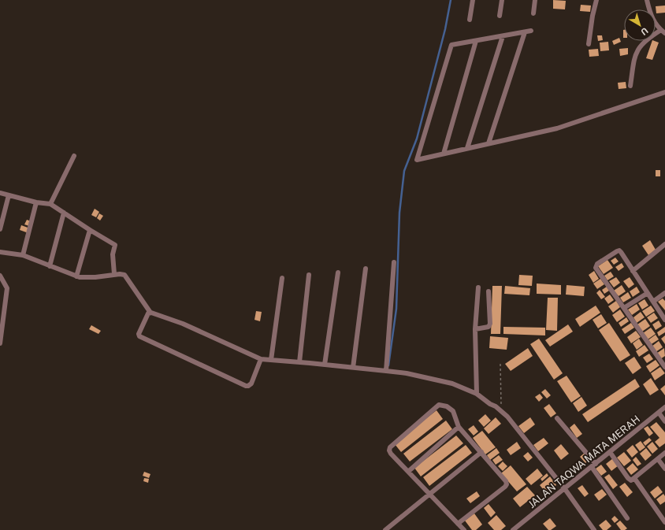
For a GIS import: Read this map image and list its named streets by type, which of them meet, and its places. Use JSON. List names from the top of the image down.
{
  "streets": {
    "street": ["JALAN TAQWA MATA MERAH"]
  },
  "north": "bottom right"
}
